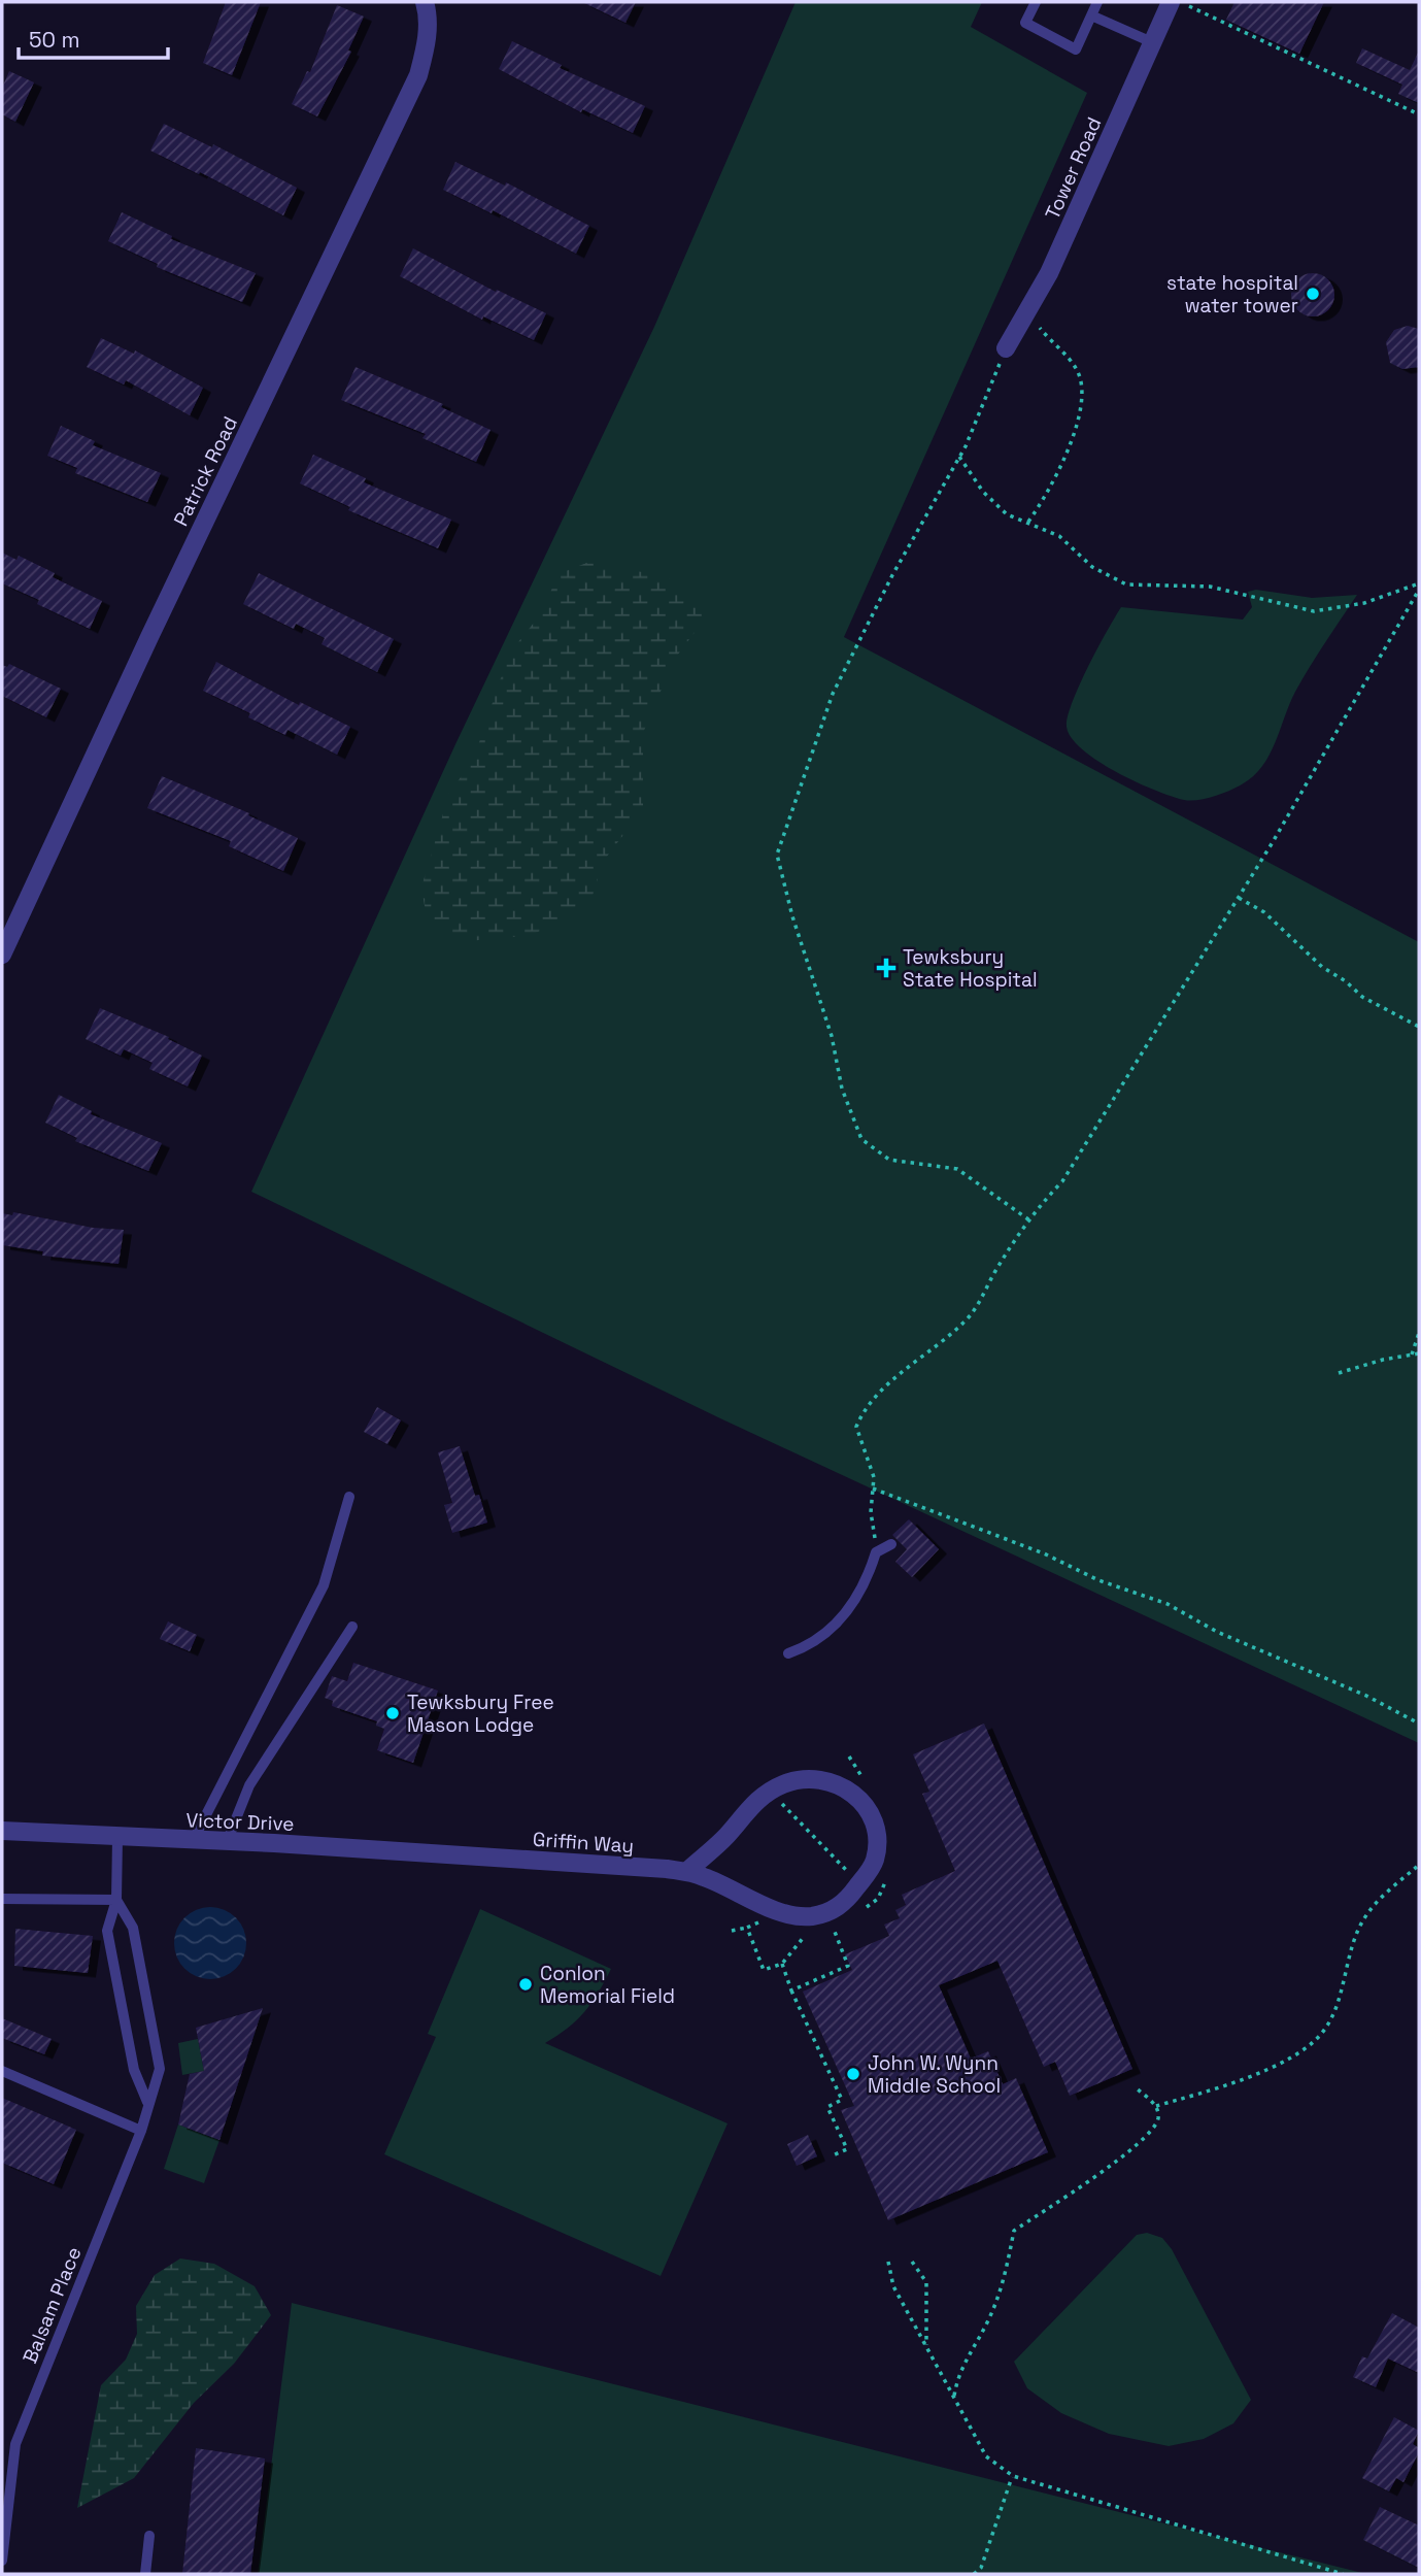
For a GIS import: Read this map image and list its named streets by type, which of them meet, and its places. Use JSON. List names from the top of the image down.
{
  "streets": {
    "street": [
      "Tower Road",
      "Patrick Road",
      "Victor Drive",
      "Griffin Way"
    ],
    "lane": ["Balsam Place"]
  },
  "crossings": [
    ["Victor Drive", "Griffin Way"],
    ["Victor Drive", "Balsam Place"]
  ],
  "places": {
    "other": [
      "state hospital water tower",
      "Tewksbury Free Mason Lodge",
      "Conlon Memorial Field",
      "John W. Wynn Middle School"
    ],
    "health": ["Tewksbury State Hospital"]
  },
  "scale_bar": "50 m"
}
